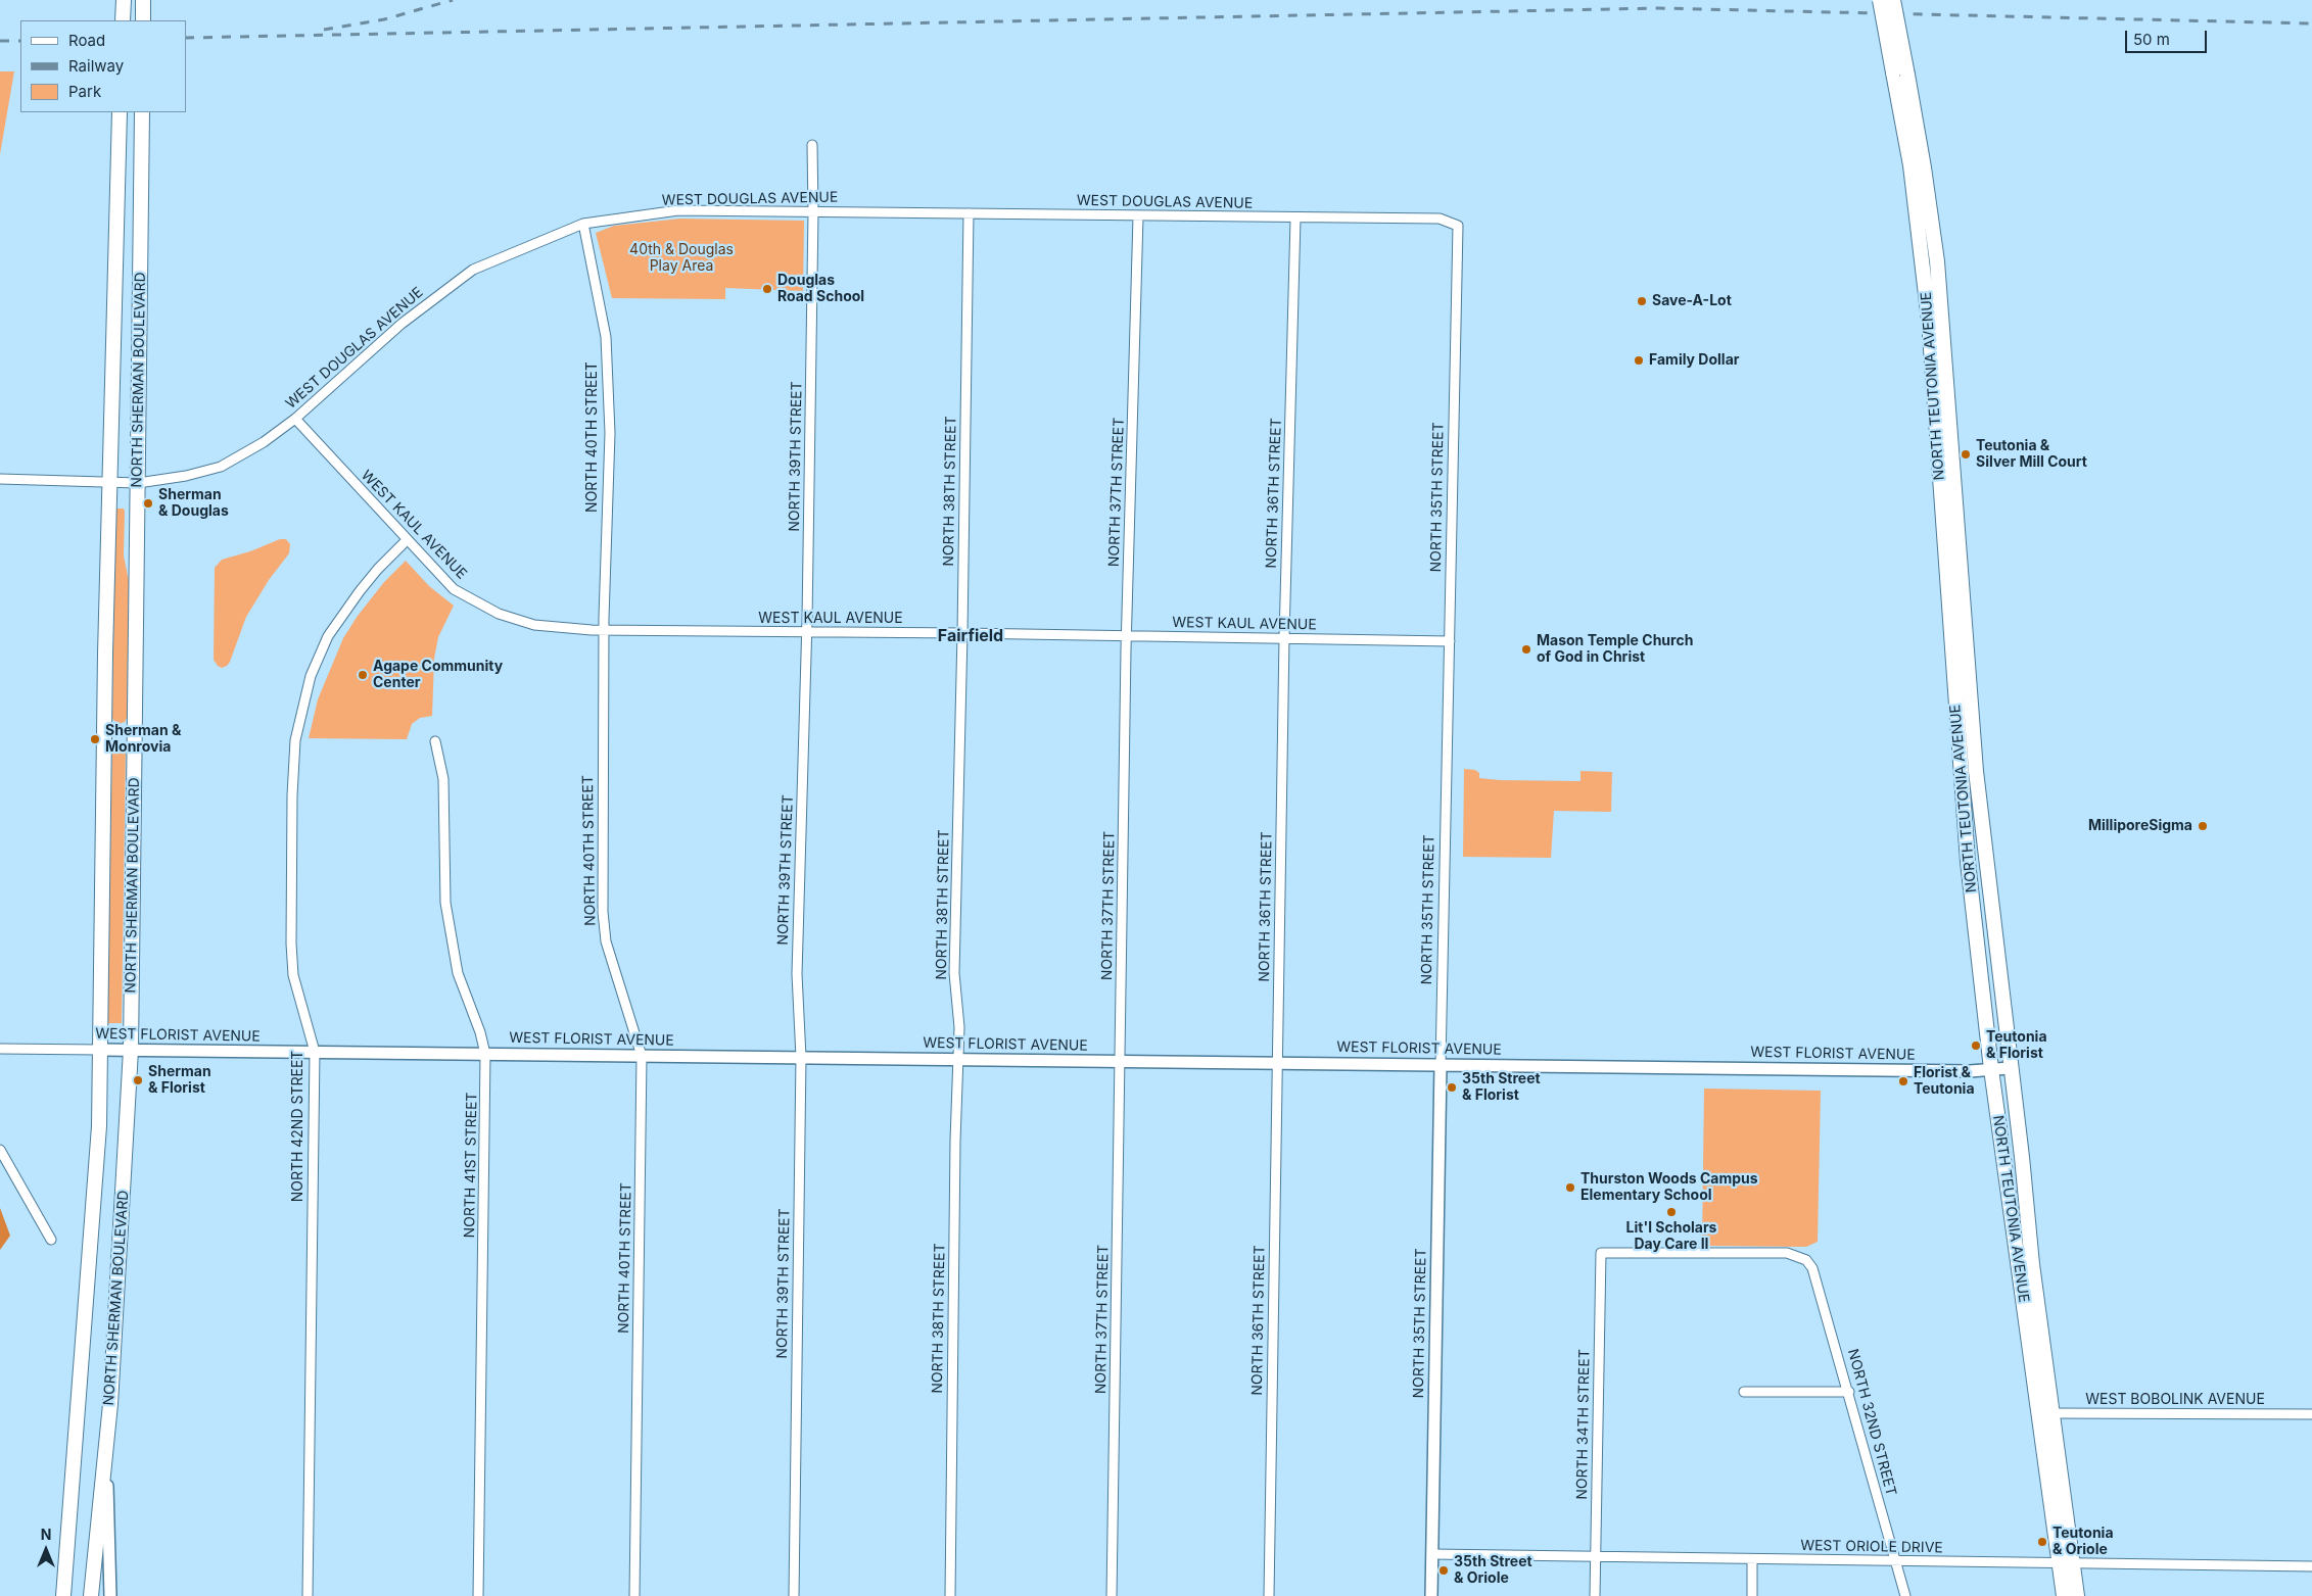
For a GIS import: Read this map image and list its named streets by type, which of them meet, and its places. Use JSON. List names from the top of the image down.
{
  "streets": {
    "main road": ["NORTH SHERMAN BOULEVARD", "NORTH TEUTONIA AVENUE"],
    "street": [
      "WEST DOUGLAS AVENUE",
      "NORTH 40TH STREET",
      "NORTH 39TH STREET",
      "NORTH 38TH STREET",
      "NORTH 37TH STREET",
      "NORTH 36TH STREET",
      "NORTH 35TH STREET",
      "WEST KAUL AVENUE",
      "WEST FLORIST AVENUE",
      "NORTH 42ND STREET",
      "NORTH 41ST STREET",
      "WEST BOBOLINK AVENUE",
      "NORTH 32ND STREET",
      "NORTH 34TH STREET",
      "WEST ORIOLE DRIVE"
    ]
  },
  "crossings": [
    ["WEST DOUGLAS AVENUE", "NORTH SHERMAN BOULEVARD"],
    ["WEST DOUGLAS AVENUE", "NORTH 40TH STREET"],
    ["WEST DOUGLAS AVENUE", "NORTH 39TH STREET"],
    ["WEST DOUGLAS AVENUE", "NORTH 38TH STREET"],
    ["WEST DOUGLAS AVENUE", "NORTH 37TH STREET"],
    ["WEST DOUGLAS AVENUE", "NORTH 36TH STREET"],
    ["WEST DOUGLAS AVENUE", "NORTH 35TH STREET"],
    ["WEST DOUGLAS AVENUE", "WEST KAUL AVENUE"],
    ["NORTH SHERMAN BOULEVARD", "WEST FLORIST AVENUE"],
    ["NORTH TEUTONIA AVENUE", "WEST FLORIST AVENUE"],
    ["NORTH TEUTONIA AVENUE", "WEST BOBOLINK AVENUE"],
    ["NORTH TEUTONIA AVENUE", "WEST ORIOLE DRIVE"],
    ["NORTH 40TH STREET", "WEST KAUL AVENUE"],
    ["NORTH 40TH STREET", "WEST FLORIST AVENUE"],
    ["NORTH 39TH STREET", "WEST KAUL AVENUE"],
    ["NORTH 39TH STREET", "WEST FLORIST AVENUE"],
    ["NORTH 38TH STREET", "WEST KAUL AVENUE"],
    ["NORTH 38TH STREET", "WEST FLORIST AVENUE"],
    ["NORTH 37TH STREET", "WEST KAUL AVENUE"],
    ["NORTH 37TH STREET", "WEST FLORIST AVENUE"],
    ["NORTH 36TH STREET", "WEST KAUL AVENUE"],
    ["NORTH 36TH STREET", "WEST FLORIST AVENUE"],
    ["NORTH 35TH STREET", "WEST KAUL AVENUE"],
    ["NORTH 35TH STREET", "WEST FLORIST AVENUE"],
    ["NORTH 35TH STREET", "WEST ORIOLE DRIVE"],
    ["WEST KAUL AVENUE", "NORTH 42ND STREET"],
    ["WEST FLORIST AVENUE", "NORTH 42ND STREET"],
    ["WEST FLORIST AVENUE", "NORTH 41ST STREET"],
    ["NORTH 32ND STREET", "NORTH 34TH STREET"],
    ["NORTH 32ND STREET", "WEST ORIOLE DRIVE"],
    ["NORTH 34TH STREET", "WEST ORIOLE DRIVE"]
  ],
  "districts": ["Fairfield"],
  "parks": ["40th & Douglas Play Area"],
  "places": [
    "Douglas Road School",
    "Save-A-Lot",
    "Family Dollar",
    "Teutonia & Silver Mill Court",
    "Sherman & Douglas",
    "Mason Temple Church of God in Christ",
    "Agape Community Center",
    "Sherman & Monrovia",
    "MilliporeSigma",
    "Teutonia & Florist",
    "Sherman & Florist",
    "Florist & Teutonia",
    "35th Street & Florist",
    "Thurston Woods Campus Elementary School",
    "Lit'l Scholars Day Care II",
    "Teutonia & Oriole",
    "35th Street & Oriole"
  ],
  "legend": ["Road", "Railway", "Park"],
  "scale_bar": "50 m",
  "north": "top"
}
